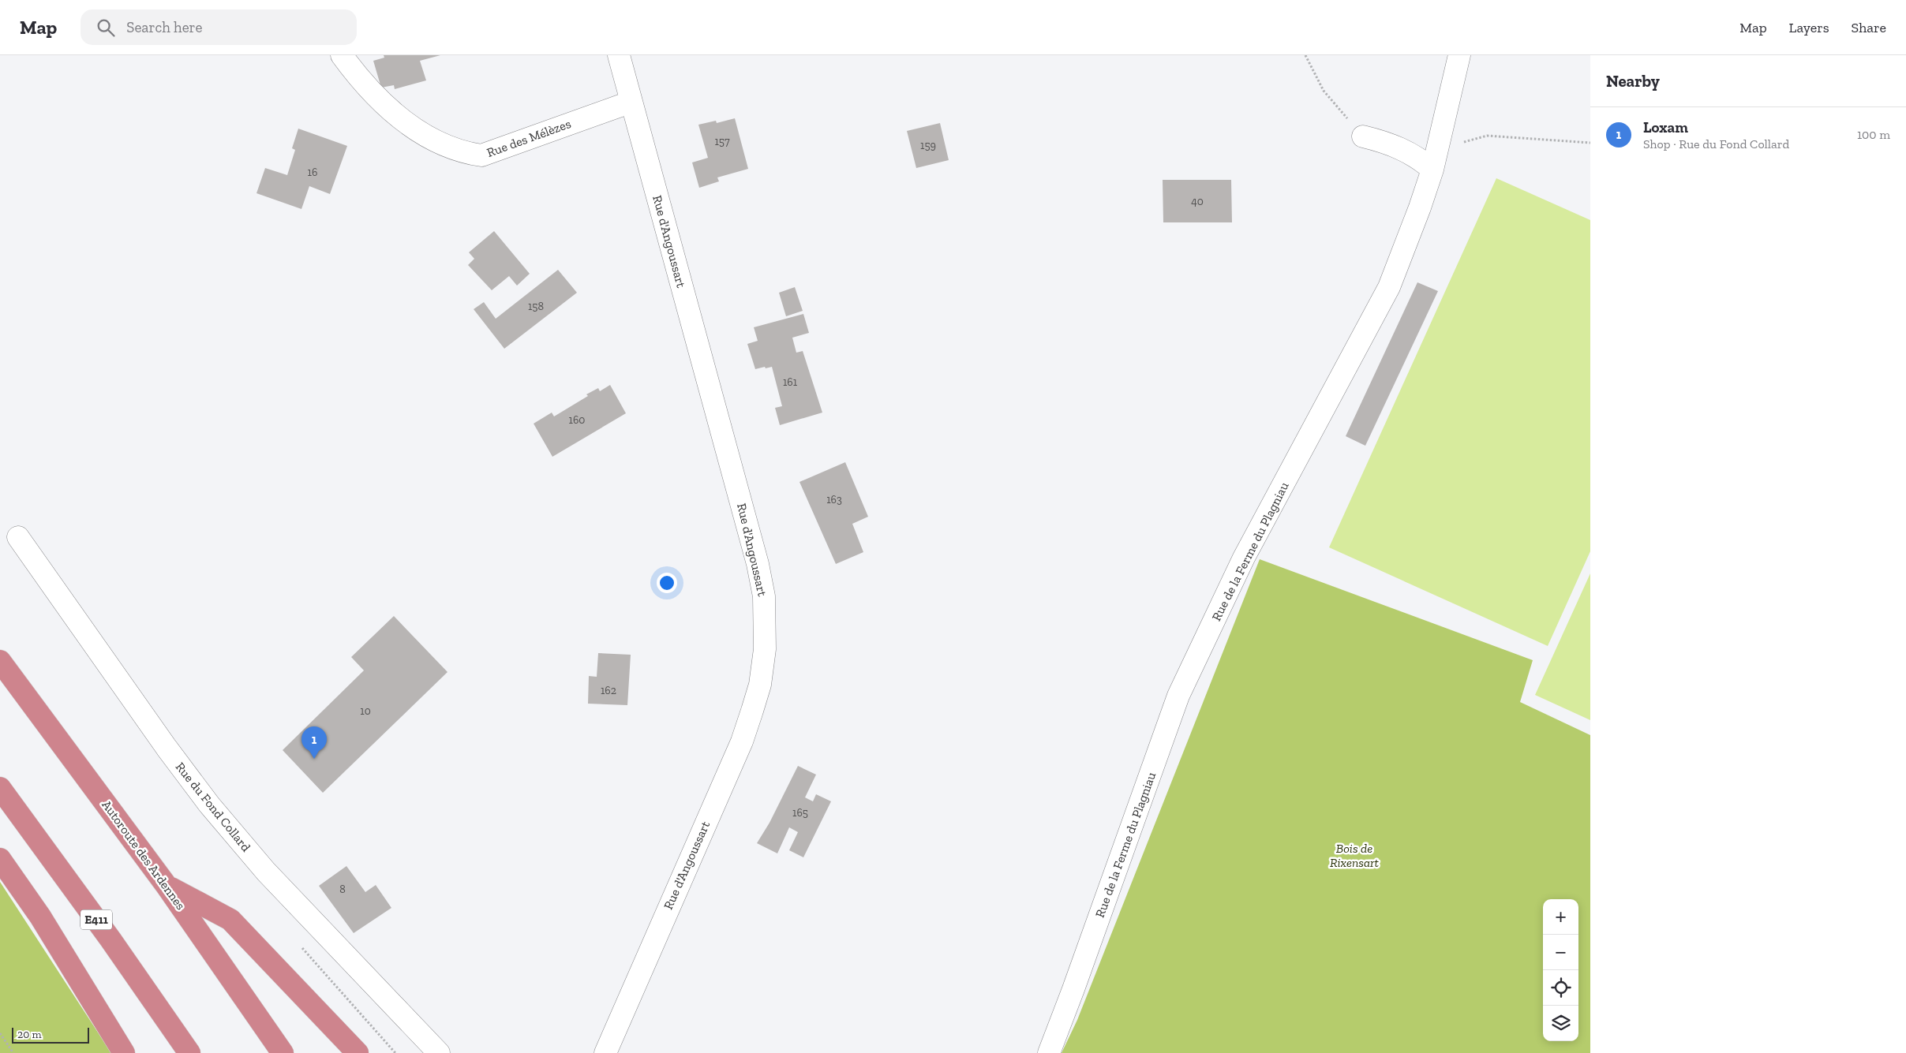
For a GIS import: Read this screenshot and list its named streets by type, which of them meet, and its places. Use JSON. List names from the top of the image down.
{
  "streets": {
    "highway": ["Autoroute des Ardennes", "E411"],
    "street": [
      "Rue des Mélèzes",
      "Rue d'Angoussart",
      "Rue de la Ferme du Plagniau",
      "Rue du Fond Collard"
    ]
  },
  "crossings": [
    ["Rue des Mélèzes", "Rue d'Angoussart"]
  ],
  "parks": ["Bois de Rixensart"],
  "house_numbers": [
    "157",
    "159",
    "16",
    "40",
    "158",
    "161",
    "160",
    "163",
    "162",
    "10",
    "165",
    "8"
  ],
  "scale_bar": "20 m",
  "page": {
    "header": "Map",
    "search": "Search here",
    "nav": ["Map", "Layers", "Share"],
    "heading": "Nearby",
    "list": [
      {
        "mark": "1",
        "name": "Loxam",
        "note": "Shop · Rue du Fond Collard",
        "value": "100 m"
      }
    ],
    "pins": "1",
    "map_buttons": ["+", "−"],
    "scale": "20 m"
  }
}
